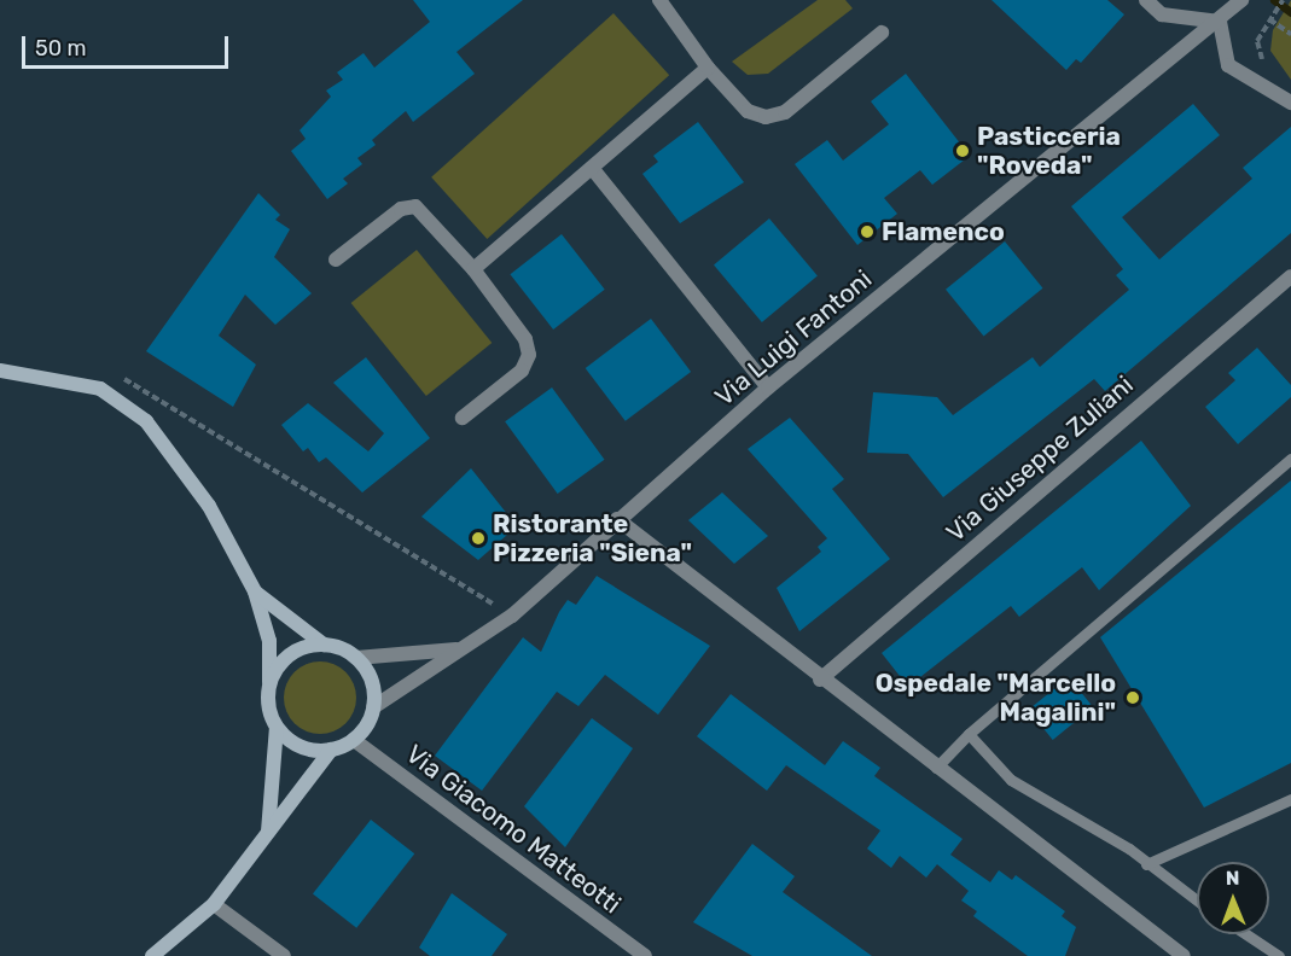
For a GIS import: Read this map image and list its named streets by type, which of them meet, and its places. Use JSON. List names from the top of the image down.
{
  "streets": {
    "main road": ["Via Luigi Fantoni"],
    "street": ["Via Giuseppe Zuliani", "Via Giacomo Matteotti"]
  },
  "crossings": [
    ["Via Luigi Fantoni", "Via Giacomo Matteotti"]
  ],
  "places": [
    "Pasticceria \"Roveda\"",
    "Flamenco",
    "Ristorante Pizzeria \"Siena\"",
    "Ospedale \"Marcello Magalini\""
  ],
  "scale_bar": "50 m",
  "north": "top"
}
